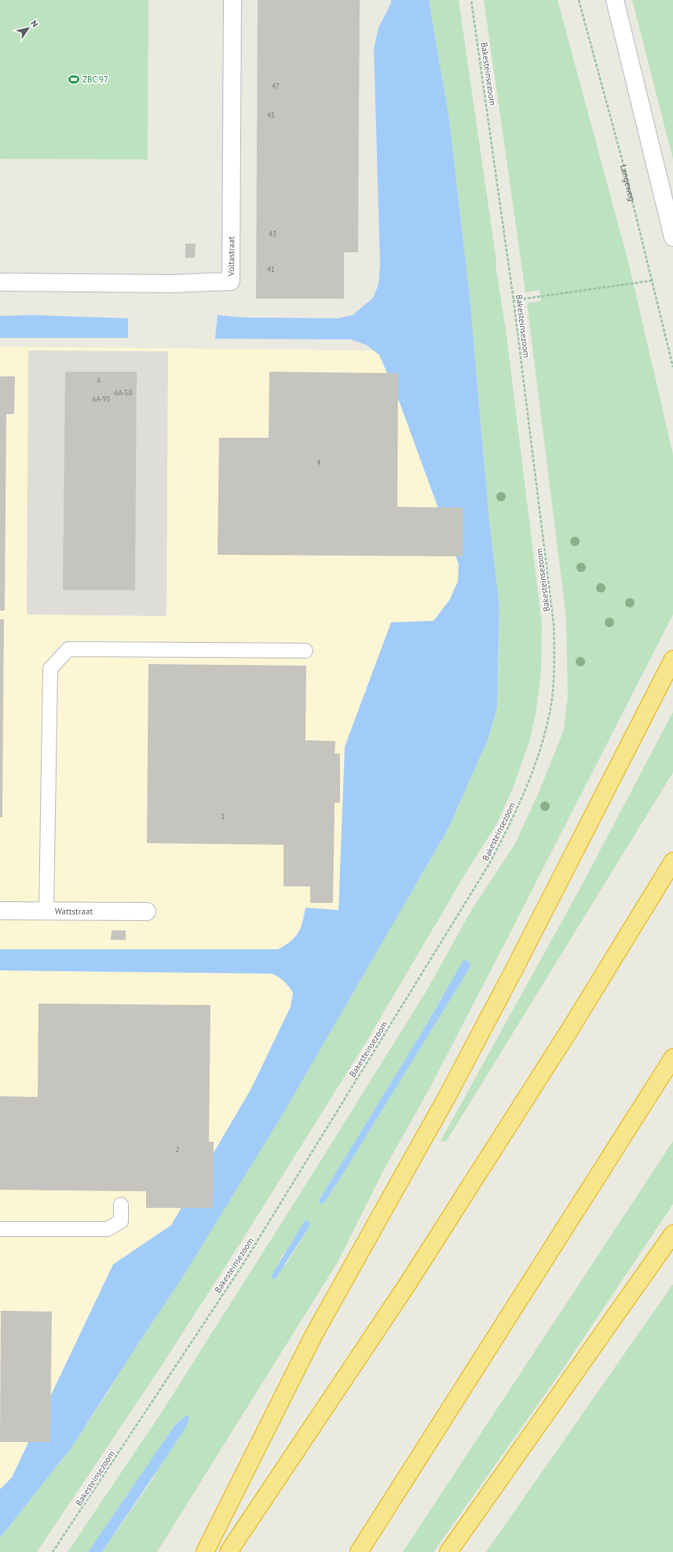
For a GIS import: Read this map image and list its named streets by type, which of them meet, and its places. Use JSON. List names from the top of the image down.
{
  "streets": {
    "street": ["Voltastraat", "Wattstraat"],
    "path": ["Bakesteinsezoom", "Langeweg"]
  },
  "places": {
    "sports": ["ZBC'97"]
  },
  "house_numbers": [
    "47",
    "45",
    "43",
    "41",
    "6",
    "6A-50",
    "6A-95",
    "4",
    "1",
    "2"
  ],
  "north": "top right"
}
